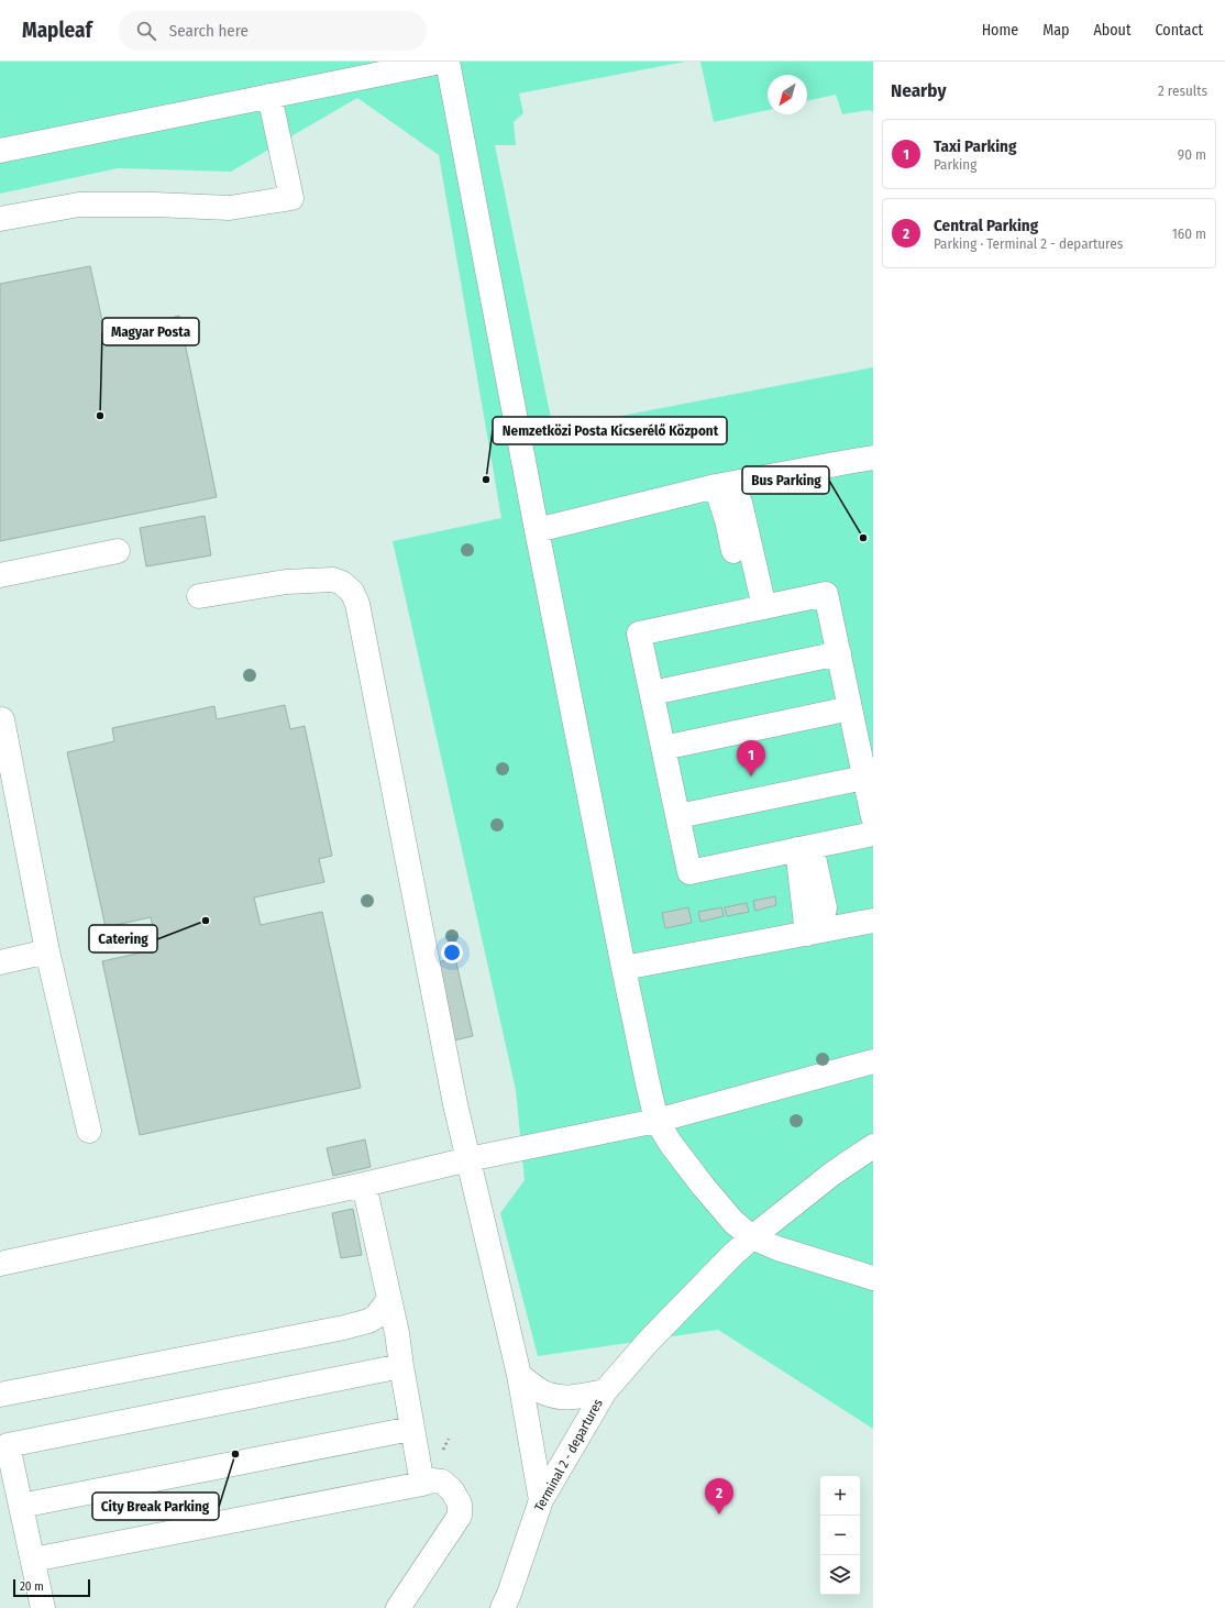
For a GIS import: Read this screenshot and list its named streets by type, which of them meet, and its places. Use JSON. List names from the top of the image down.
{
  "streets": {
    "street": ["Terminal 2 - departures"]
  },
  "places": [
    "Magyar Posta",
    "Nemzetközi Posta Kicserélő Központ",
    "Bus Parking",
    "Catering",
    "City Break Parking"
  ],
  "scale_bar": "20 m",
  "north": "bottom left",
  "page": {
    "header": "Mapleaf",
    "search": "Search here",
    "nav": [
      "Home",
      "Map",
      "About",
      "Contact"
    ],
    "heading": ["Nearby", "2 results"],
    "list": [
      {
        "mark": "1",
        "name": "Taxi Parking",
        "note": "Parking",
        "value": "90 m"
      },
      {
        "mark": "2",
        "name": "Central Parking",
        "note": "Parking · Terminal 2 - departures",
        "value": "160 m"
      }
    ],
    "pins": ["1", "2"],
    "map_buttons": ["+", "−"],
    "scale": "20 m"
  }
}
